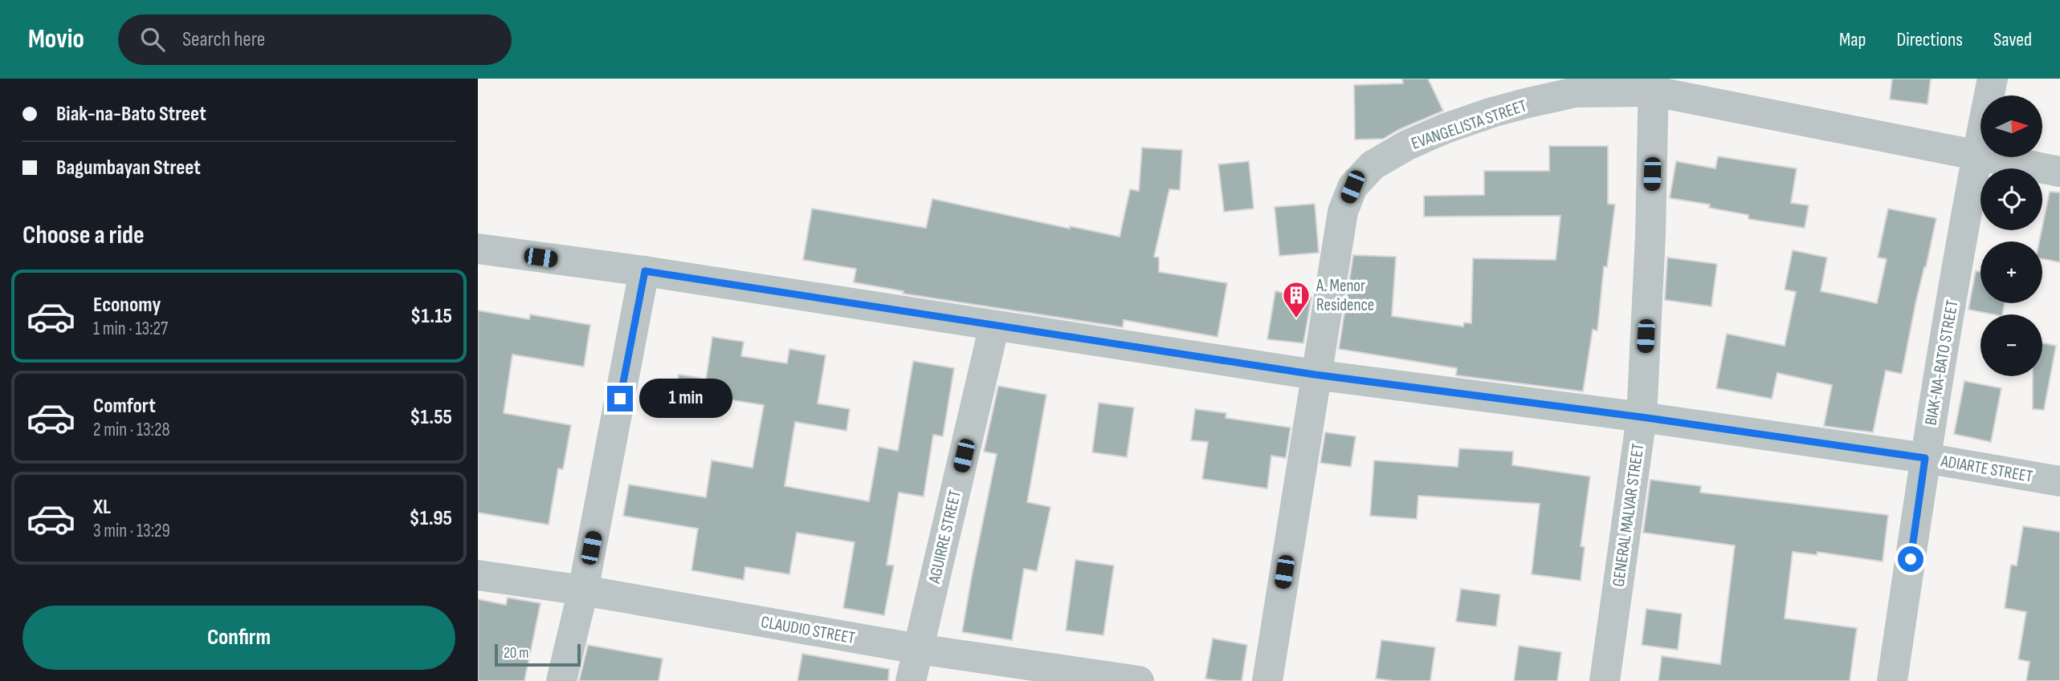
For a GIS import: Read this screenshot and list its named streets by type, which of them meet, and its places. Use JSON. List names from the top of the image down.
{
  "streets": {
    "street": [
      "EVANGELISTA STREET",
      "BIAK-NA-BATO STREET",
      "ADIARTE STREET",
      "GENERAL MALVAR STREET",
      "AGUIRRE STREET",
      "CLAUDIO STREET"
    ]
  },
  "crossings": [
    ["EVANGELISTA STREET", "BIAK-NA-BATO STREET"],
    ["EVANGELISTA STREET", "ADIARTE STREET"],
    ["EVANGELISTA STREET", "GENERAL MALVAR STREET"],
    ["BIAK-NA-BATO STREET", "ADIARTE STREET"],
    ["ADIARTE STREET", "GENERAL MALVAR STREET"],
    ["ADIARTE STREET", "AGUIRRE STREET"],
    ["AGUIRRE STREET", "CLAUDIO STREET"]
  ],
  "places": {
    "building": ["A. Menor Residence"]
  },
  "scale_bar": "20 m",
  "north": "right",
  "page": {
    "header": "Movio",
    "search": "Search here",
    "nav": ["Map", "Directions", "Saved"],
    "banner": ["Biak-na-Bato Street", "Bagumbayan Street"],
    "map_buttons": ["+", "−"],
    "heading": "Choose a ride",
    "list": [
      {
        "name": "Economy",
        "note": "1 min · 13:27",
        "value": "$1.15"
      },
      {
        "name": "Comfort",
        "note": "2 min · 13:28",
        "value": "$1.55"
      },
      {
        "name": "XL",
        "note": "3 min · 13:29",
        "value": "$1.95"
      }
    ],
    "bubble": "1 min",
    "buttons": "Confirm",
    "scale": "20 m"
  }
}
